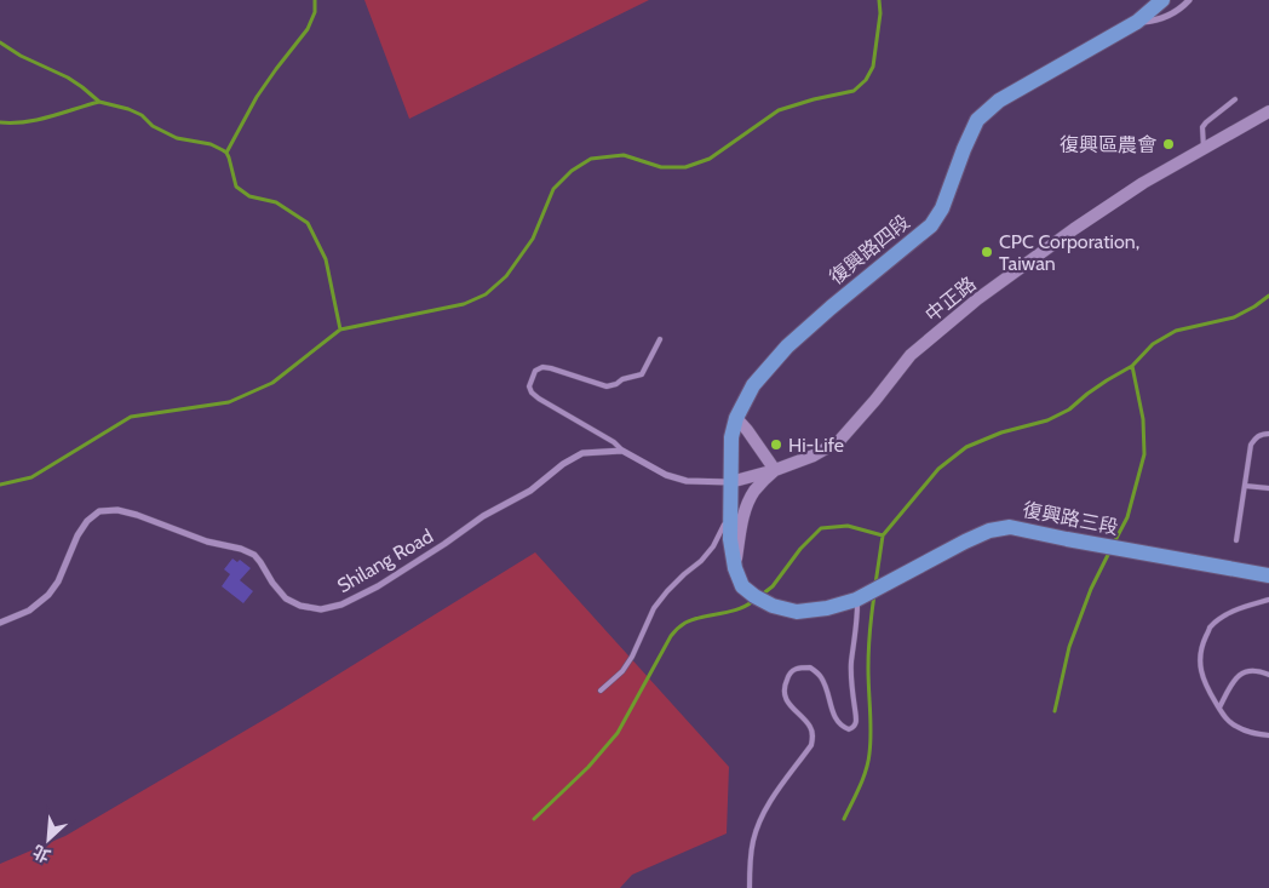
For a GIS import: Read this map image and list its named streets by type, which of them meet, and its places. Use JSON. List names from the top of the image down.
{
  "streets": {
    "main road": ["復興路四段", "復興路三段"],
    "street": ["中正路", "Shilang Road"]
  },
  "crossings": [
    ["復興路四段", "中正路"],
    ["復興路四段", "復興路三段"]
  ],
  "places": ["復興區農會", "CPC Corporation, Taiwan", "Hi-Life"],
  "north": "bottom left"
}
